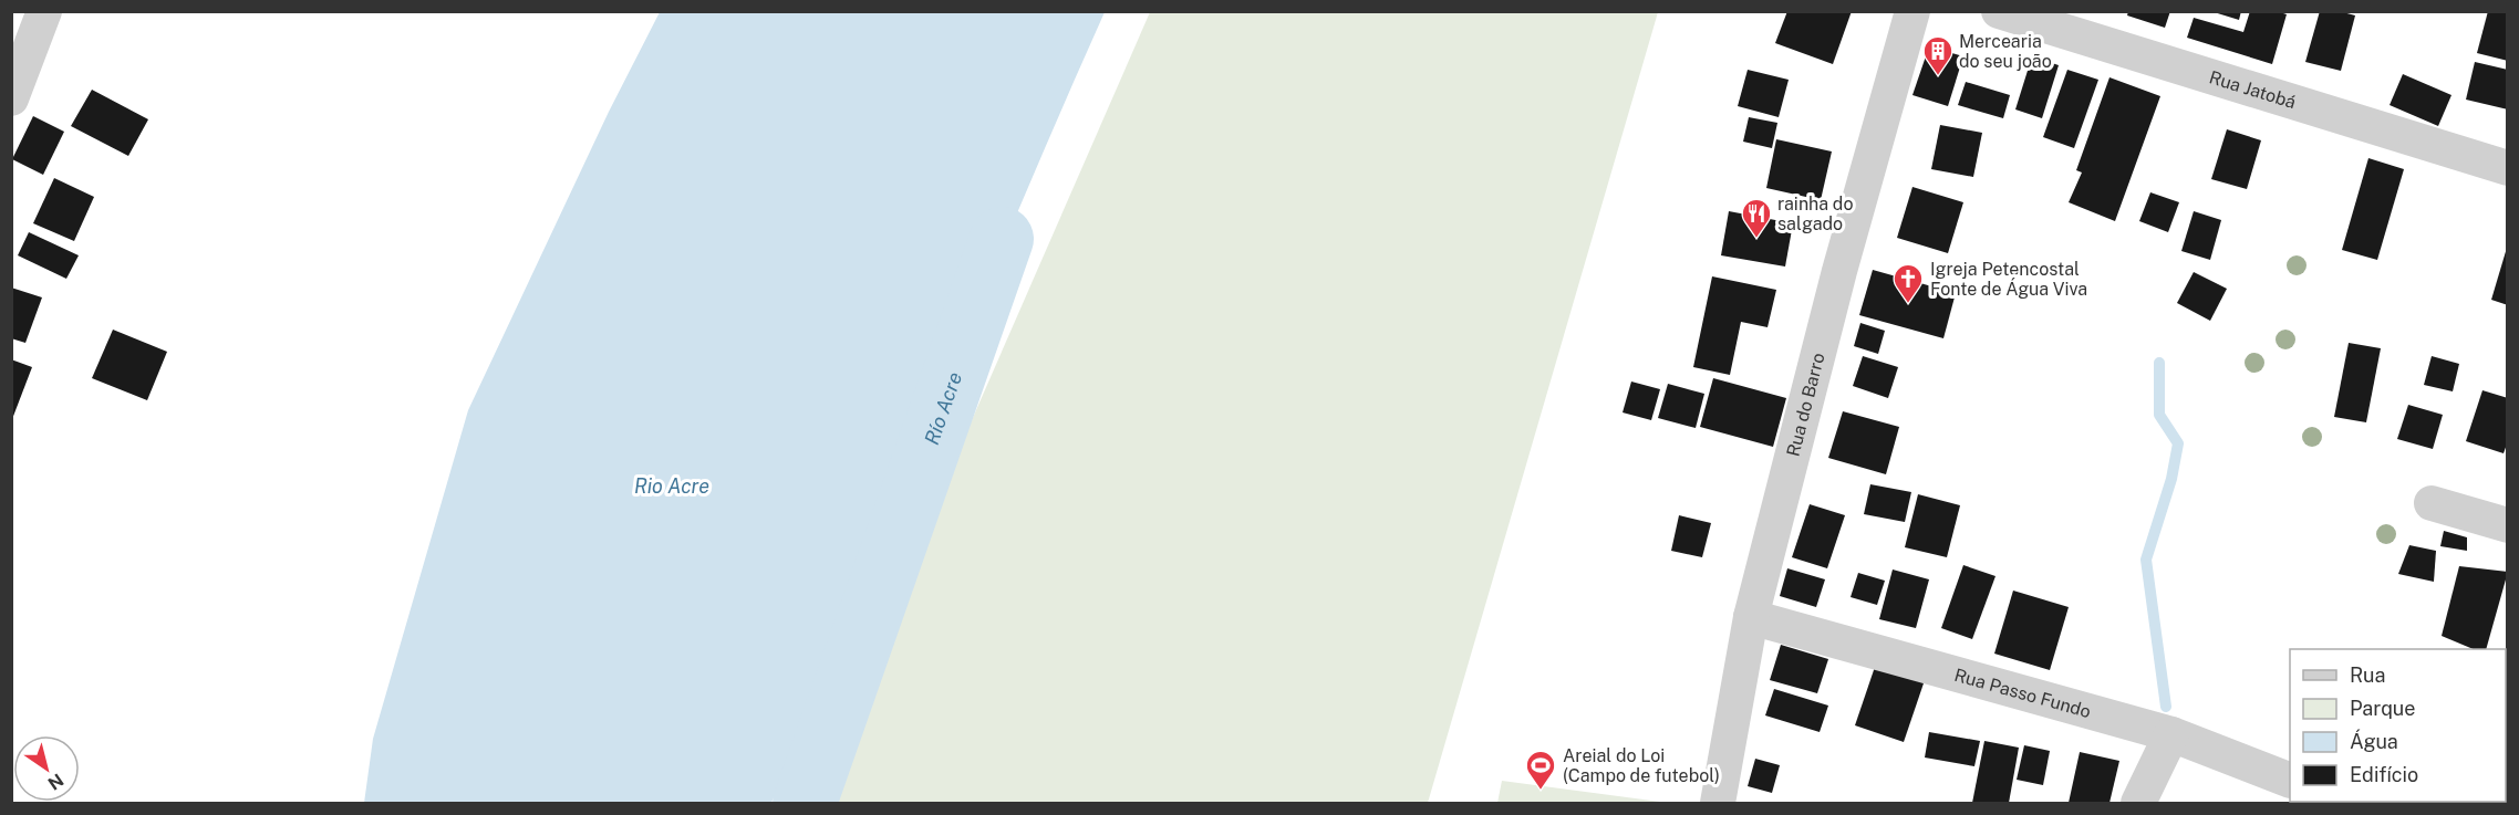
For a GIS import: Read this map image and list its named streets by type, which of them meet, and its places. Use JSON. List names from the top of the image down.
{
  "streets": {
    "street": ["Rua Jatobá", "Rua do Barro", "Rua Passo Fundo"]
  },
  "crossings": [
    ["Rua do Barro", "Rua Passo Fundo"]
  ],
  "water": ["Río Acre", "Rio Acre"],
  "places": {
    "building": ["Mercearia do seu joão"],
    "restaurant": ["rainha do salgado"],
    "church": ["Igreja Petencostal Fonte de Água Viva"],
    "sports": ["Areial do Loi (Campo de futebol)"]
  },
  "legend": [
    "Rua",
    "Parque",
    "Água",
    "Edifício"
  ],
  "north": "bottom right"
}
